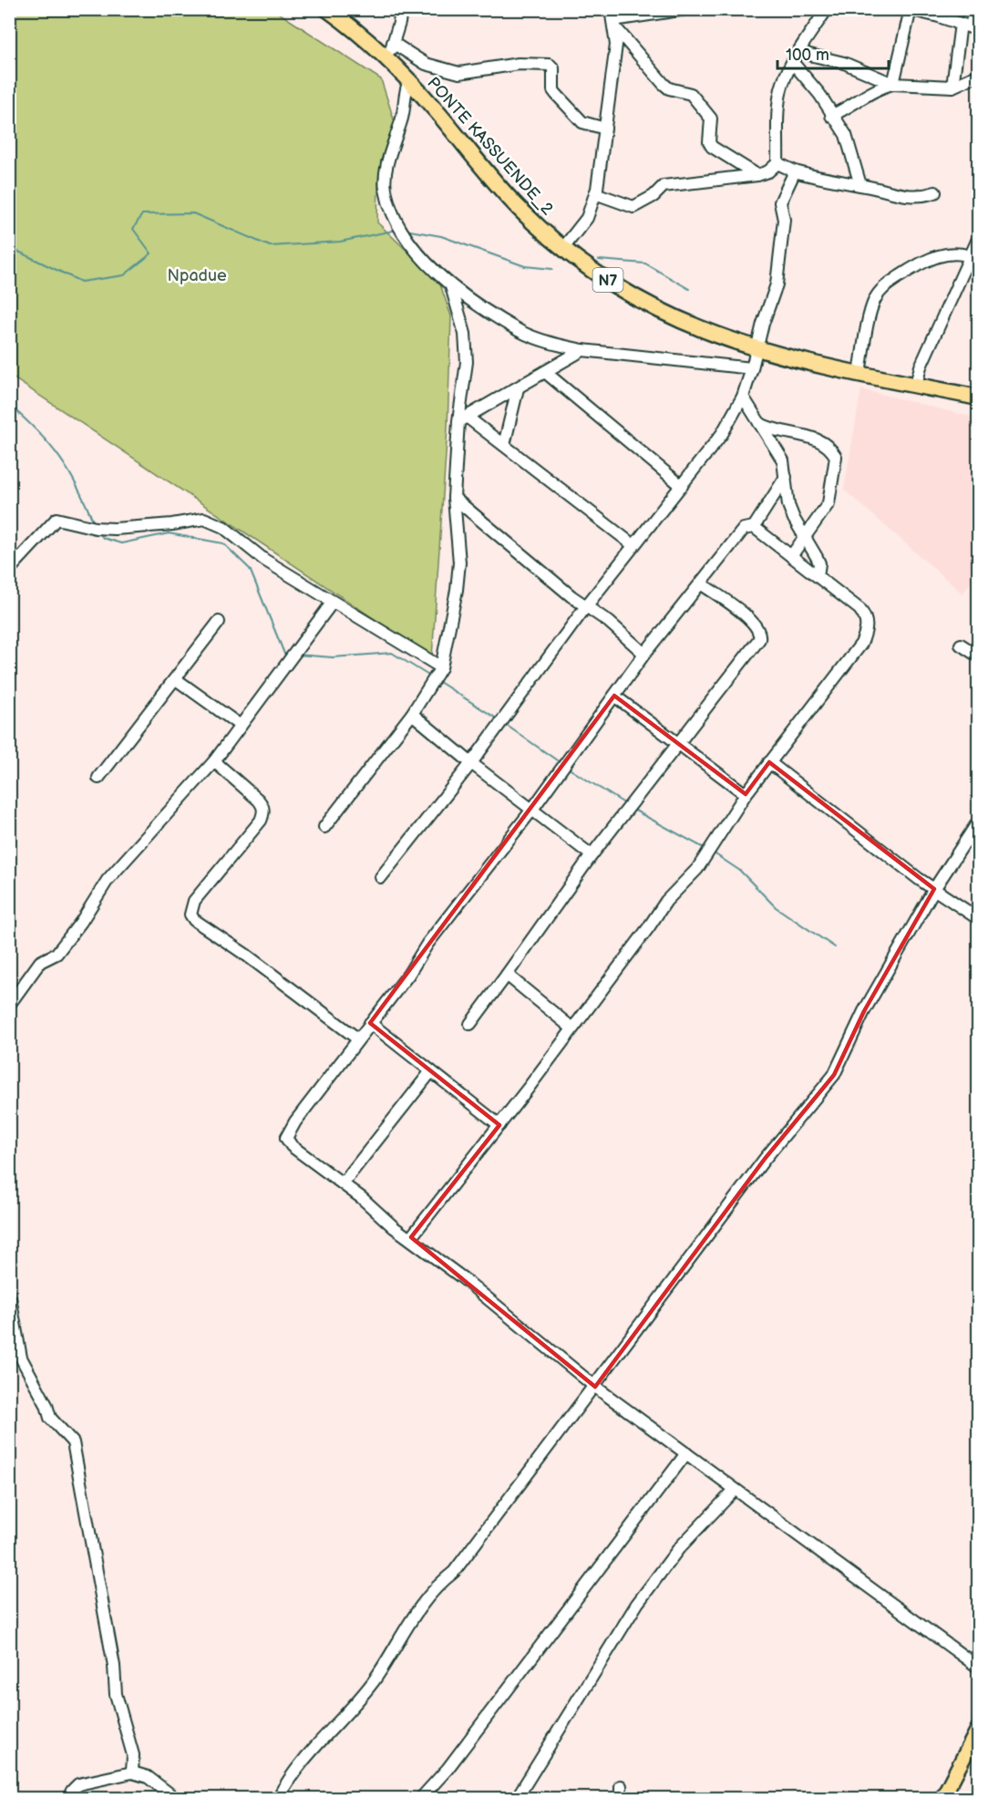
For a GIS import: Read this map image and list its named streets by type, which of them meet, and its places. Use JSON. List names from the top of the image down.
{
  "streets": {
    "highway": ["PONTE KASSUENDE_2", "N7"]
  },
  "parks": ["Npadue"],
  "scale_bar": "100 m"
}
